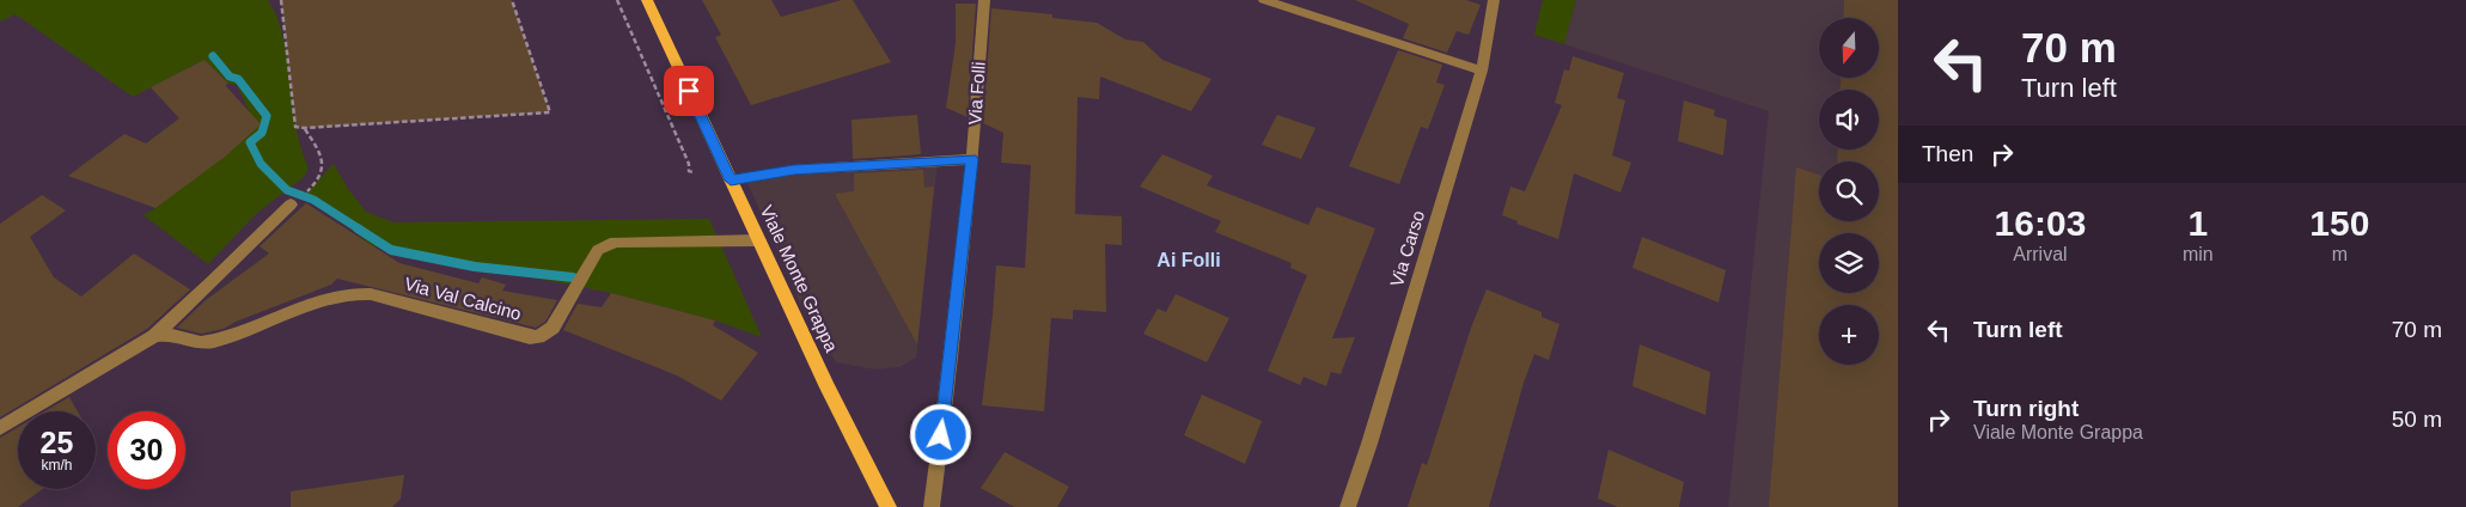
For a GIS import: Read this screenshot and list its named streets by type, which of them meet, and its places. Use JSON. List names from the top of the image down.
{
  "streets": {
    "main road": ["Viale Monte Grappa"],
    "street": ["Via Folli", "Via Carso", "Via Val Calcino"]
  },
  "crossings": [
    ["Viale Monte Grappa", "Via Val Calcino"]
  ],
  "districts": ["Ai Folli"],
  "north": "bottom",
  "page": {
    "turn": ["70 m", "Turn left"],
    "map_buttons": "+",
    "then": "Then",
    "eta": [
      "16:03",
      "Arrival",
      "1",
      "min",
      "150",
      "m"
    ],
    "list": [
      {
        "name": "Turn left",
        "value": "70 m"
      },
      {
        "name": "Turn right",
        "note": "Viale Monte Grappa",
        "value": "50 m"
      }
    ],
    "speed": "25 km/h",
    "limit": "30"
  }
}
